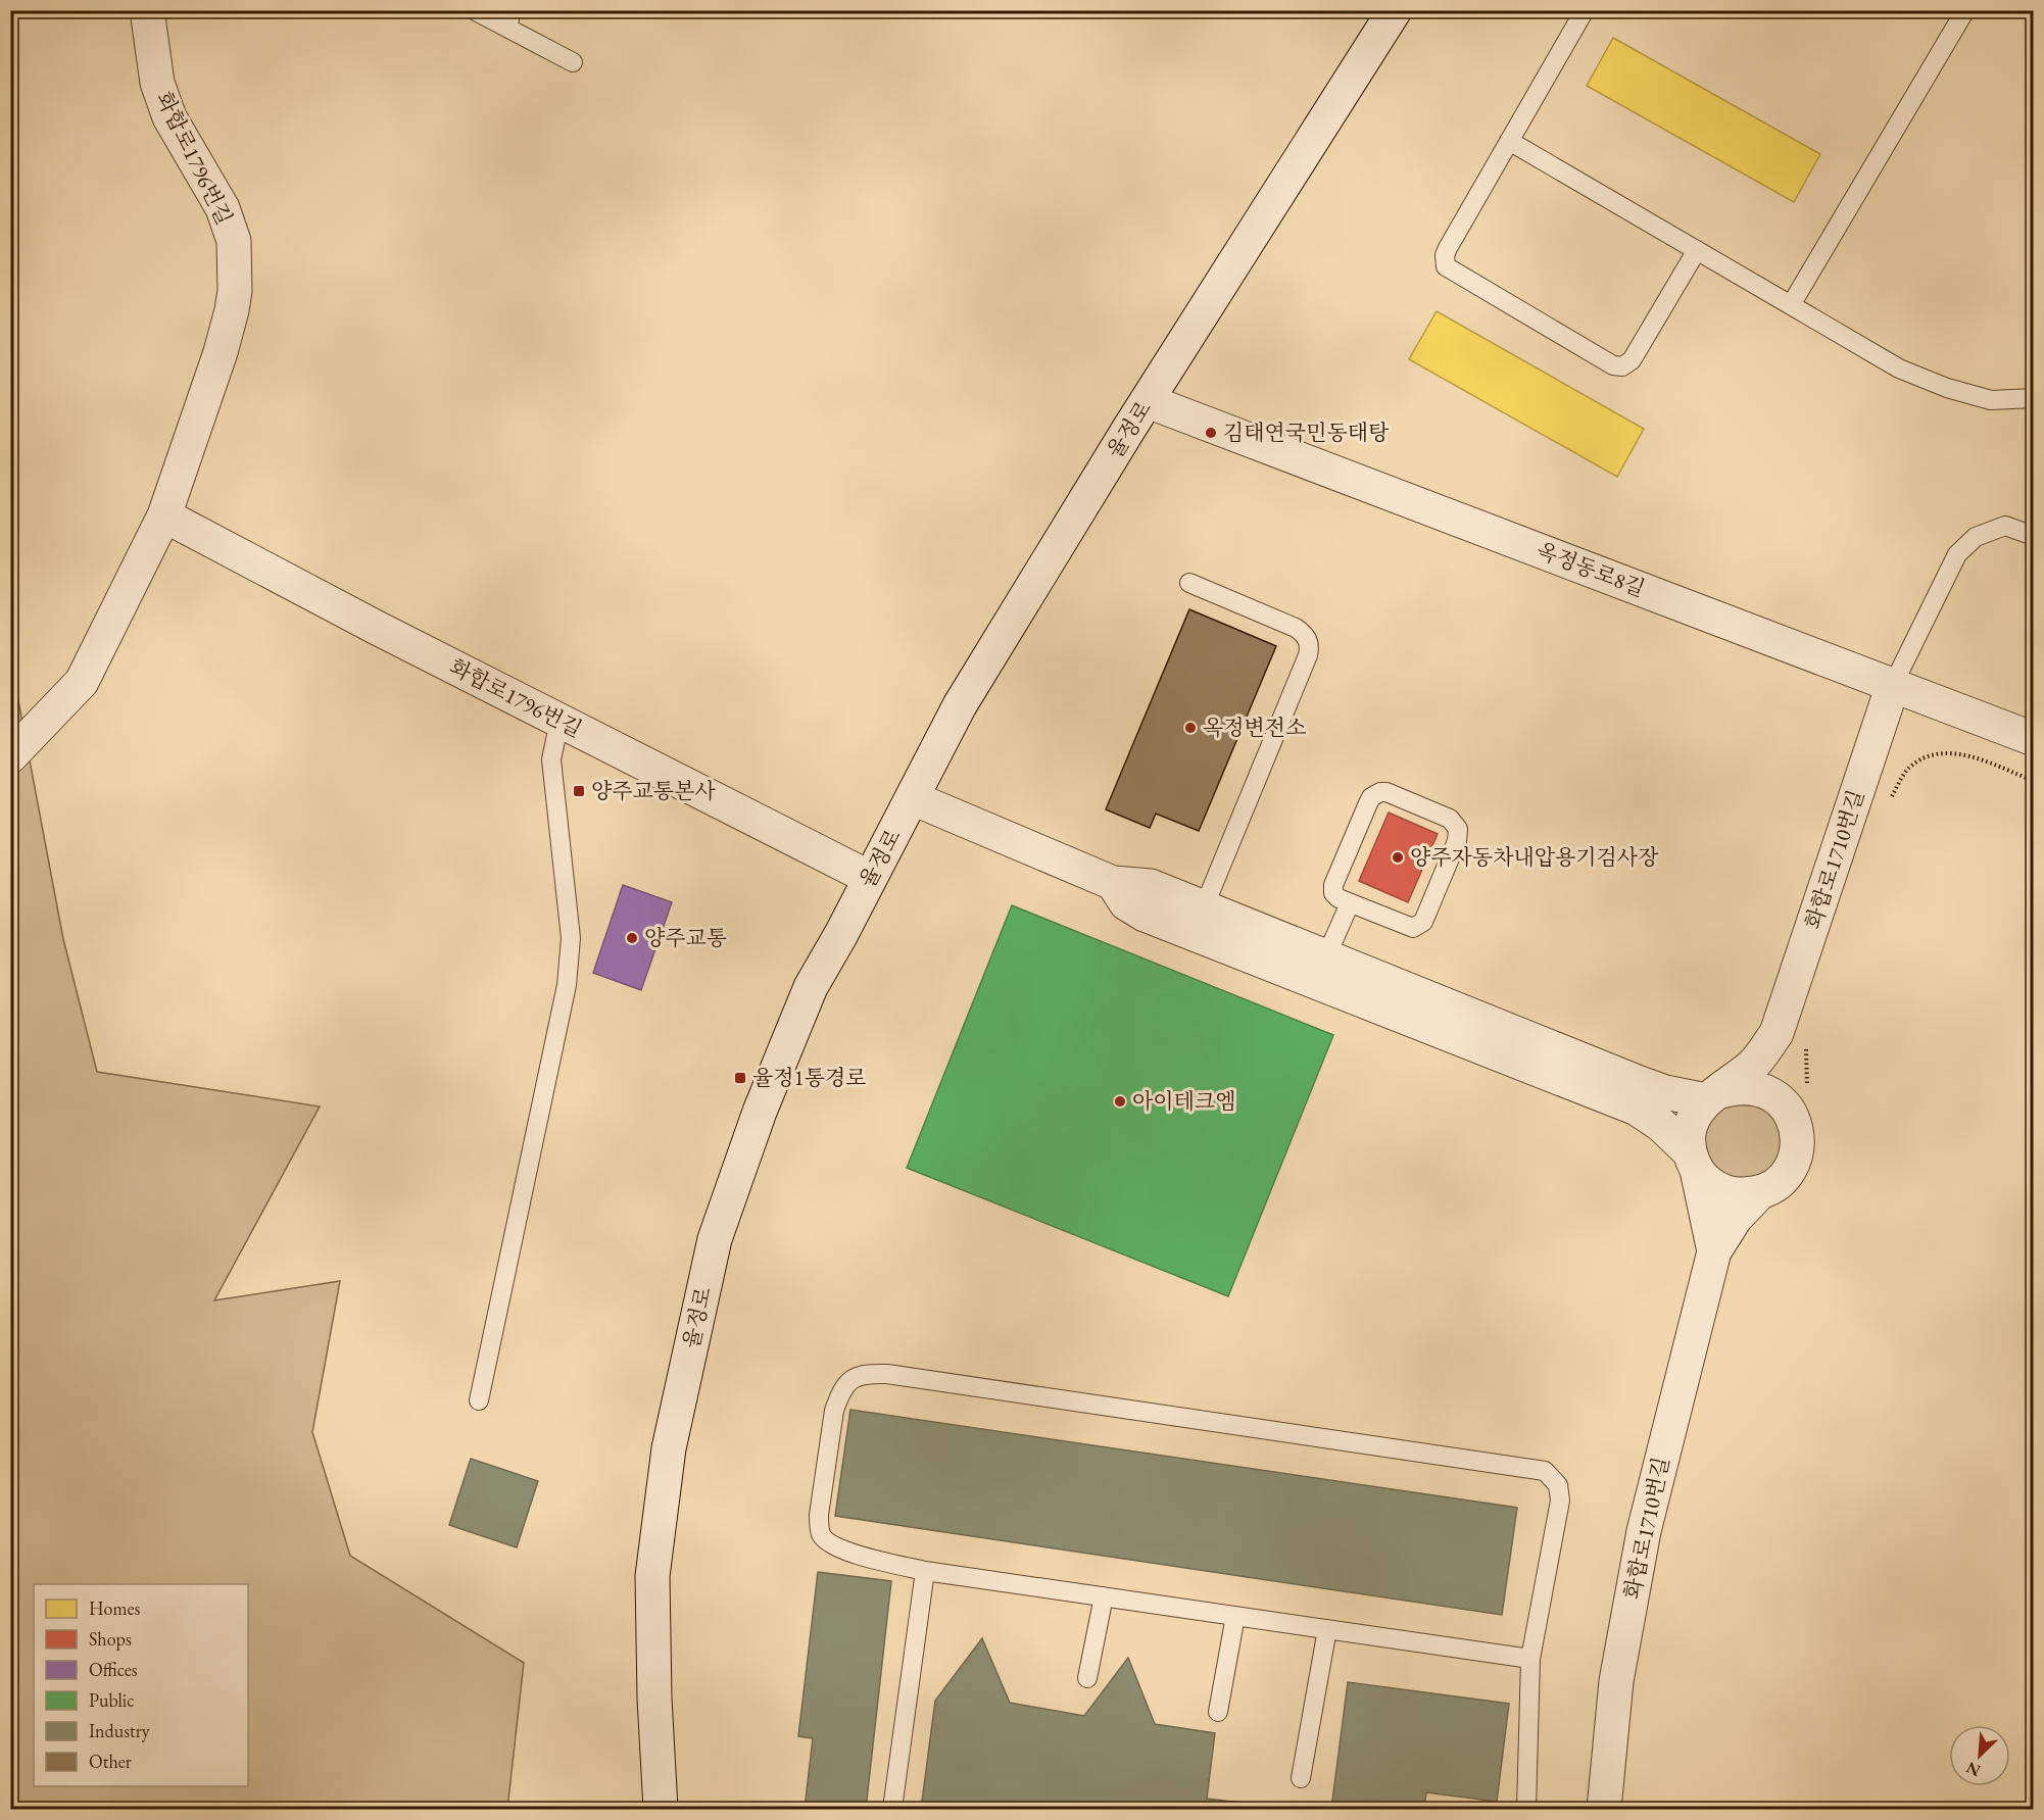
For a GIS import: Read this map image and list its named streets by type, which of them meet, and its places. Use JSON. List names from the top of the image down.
{
  "streets": {
    "street": [
      "화합로1796번길",
      "율정로",
      "옥정동로8길",
      "화합로1710번길"
    ]
  },
  "crossings": [
    ["화합로1796번길", "율정로"],
    ["율정로", "옥정동로8길"],
    ["옥정동로8길", "화합로1710번길"]
  ],
  "places": {
    "other": [
      "김태연국민동태탕",
      "옥정변전소",
      "양주자동차내압용기검사장",
      "양주교통",
      "아이테크엠"
    ],
    "transit": ["양주교통본사", "율정1통경로"]
  },
  "legend": [
    "Homes",
    "Shops",
    "Offices",
    "Public",
    "Industry",
    "Other"
  ],
  "north": "bottom left"
}
